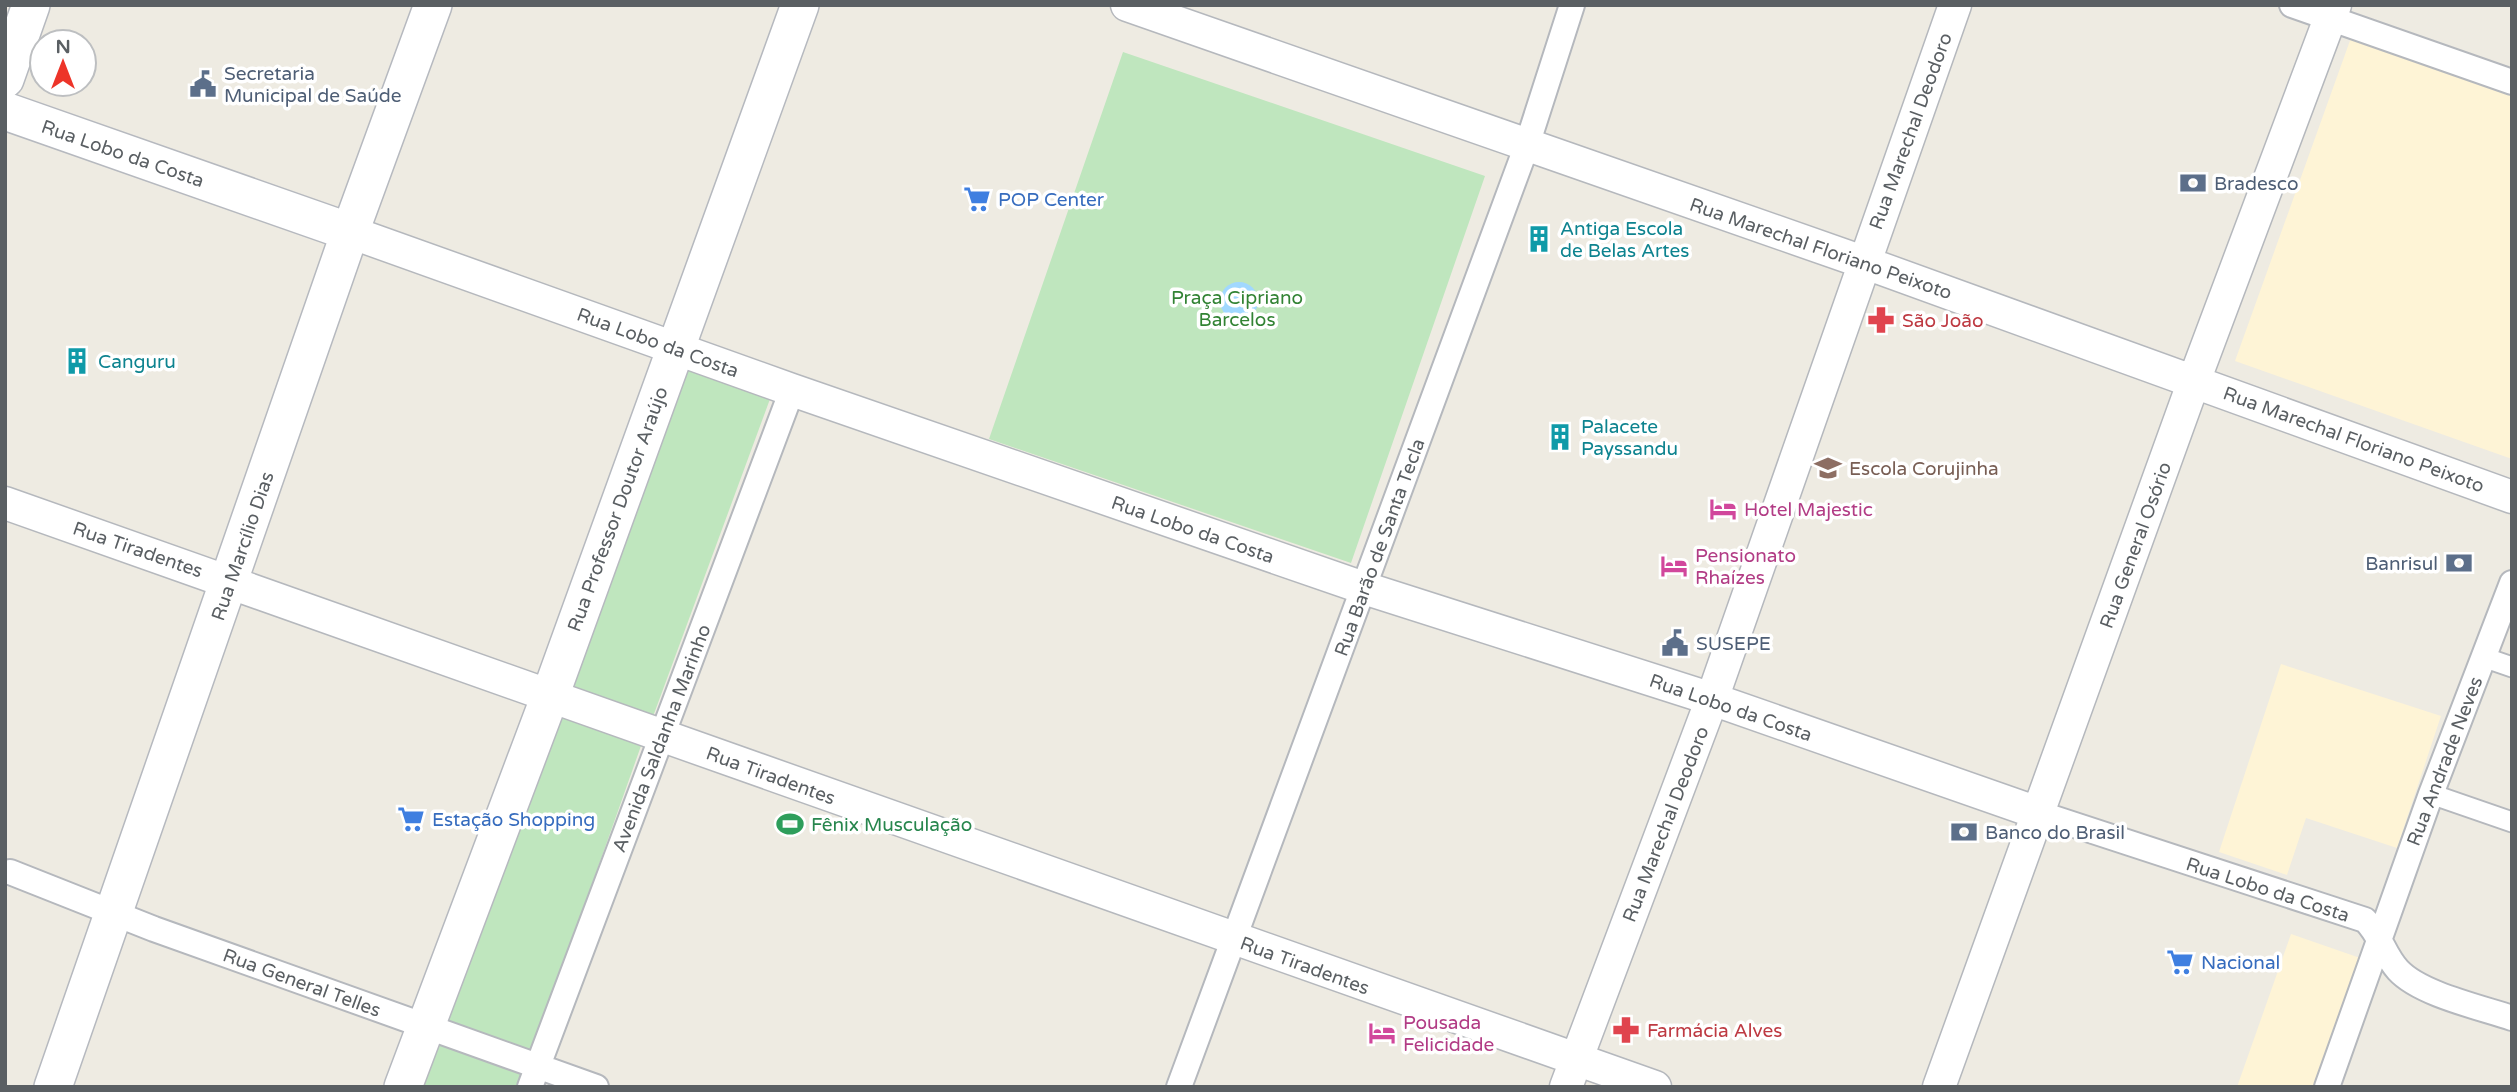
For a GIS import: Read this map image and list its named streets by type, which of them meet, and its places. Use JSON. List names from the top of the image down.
{
  "streets": {
    "main road": ["Rua Lobo da Costa", "Rua Professor Doutor Araújo", "Rua Marcílio Dias"],
    "street": [
      "Rua Marechal Deodoro",
      "Rua Marechal Floriano Peixoto",
      "Rua General Osório",
      "Rua Barão de Santa Tecla",
      "Rua Tiradentes",
      "Avenida Saldanha Marinho",
      "Rua Andrade Neves",
      "Rua General Telles"
    ]
  },
  "crossings": [
    ["Rua Marechal Deodoro", "Rua Lobo da Costa"],
    ["Rua Marechal Deodoro", "Rua Marechal Floriano Peixoto"],
    ["Rua Marechal Deodoro", "Rua Tiradentes"],
    ["Rua Lobo da Costa", "Rua Professor Doutor Araújo"],
    ["Rua Lobo da Costa", "Rua General Osório"],
    ["Rua Lobo da Costa", "Rua Marcílio Dias"],
    ["Rua Lobo da Costa", "Rua Barão de Santa Tecla"],
    ["Rua Lobo da Costa", "Avenida Saldanha Marinho"],
    ["Rua Lobo da Costa", "Rua Andrade Neves"],
    ["Rua Marechal Floriano Peixoto", "Rua General Osório"],
    ["Rua Marechal Floriano Peixoto", "Rua Barão de Santa Tecla"],
    ["Rua Professor Doutor Araújo", "Rua Tiradentes"],
    ["Rua Marcílio Dias", "Rua Tiradentes"],
    ["Rua Marcílio Dias", "Rua General Telles"],
    ["Rua Barão de Santa Tecla", "Rua Tiradentes"],
    ["Rua Tiradentes", "Avenida Saldanha Marinho"],
    ["Avenida Saldanha Marinho", "Rua General Telles"]
  ],
  "parks": ["Praça Cipriano Barcelos"],
  "places": {
    "public building": ["Secretaria Municipal de Saúde", "SUSEPE"],
    "bank": ["Bradesco", "Banrisul", "Banco do Brasil"],
    "supermarket": ["POP Center", "Estação Shopping", "Nacional"],
    "building": ["Antiga Escola de Belas Artes", "Canguru", "Palacete Payssandu"],
    "pharmacy": ["São João", "Farmácia Alves"],
    "school or university": ["Escola Corujinha"],
    "hotel": ["Hotel Majestic", "Pensionato Rhaízes", "Pousada Felicidade"],
    "sports": ["Fênix Musculação"]
  },
  "north": "top"
}
